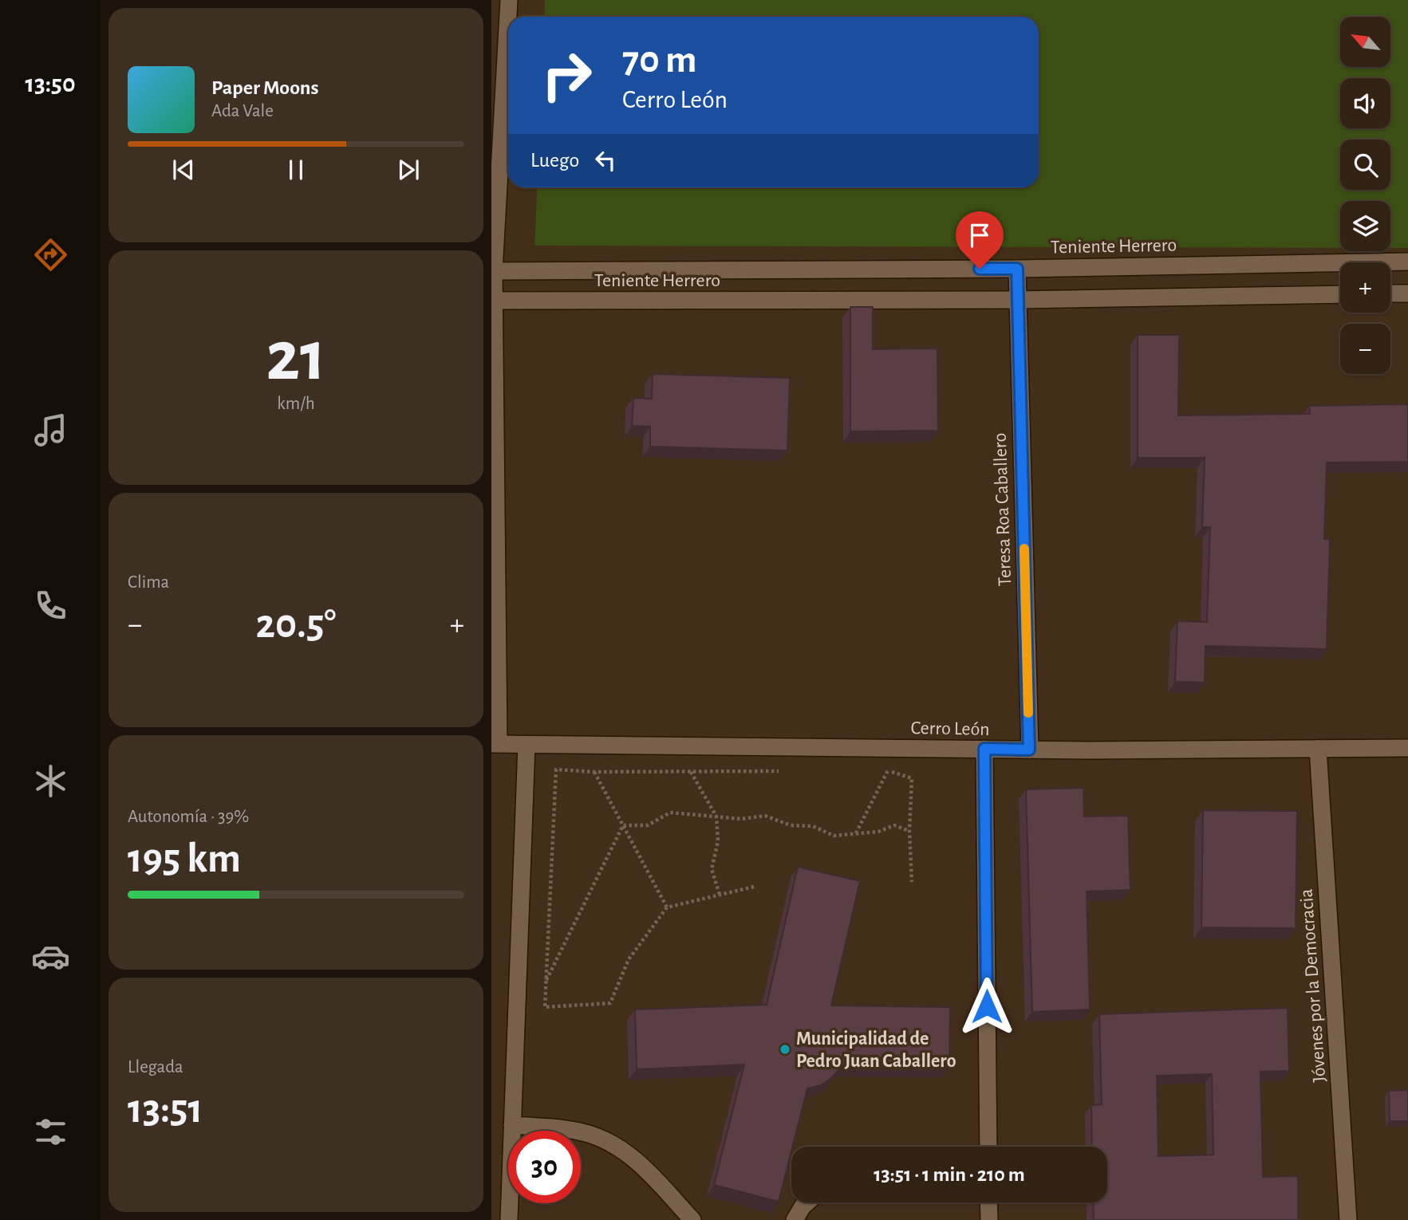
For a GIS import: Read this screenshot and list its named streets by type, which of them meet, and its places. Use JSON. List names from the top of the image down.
{
  "streets": {
    "street": [
      "Teniente Herrero",
      "Teresa Roa Caballero",
      "Cerro León",
      "Jóvenes por la Democracia"
    ]
  },
  "crossings": [
    ["Teniente Herrero", "Teresa Roa Caballero"],
    ["Teresa Roa Caballero", "Cerro León"],
    ["Cerro León", "Jóvenes por la Democracia"]
  ],
  "places": ["Municipalidad de Pedro Juan Caballero"],
  "north": "top left",
  "page": {
    "tabs": "13:50",
    "map_buttons": ["+", "−"],
    "turn": ["70 m", "Cerro León"],
    "song": ["Paper Moons", "Ada Vale"],
    "then": "Luego",
    "tile": [
      ["21", "km/h"],
      "Clima",
      ["Autonomía · 39%", "195 km"],
      ["Llegada", "13:51"]
    ],
    "heat": ["−", "20.5°", "+"],
    "limit": "30",
    "trip": "13:51 · 1 min · 210 m"
  }
}
